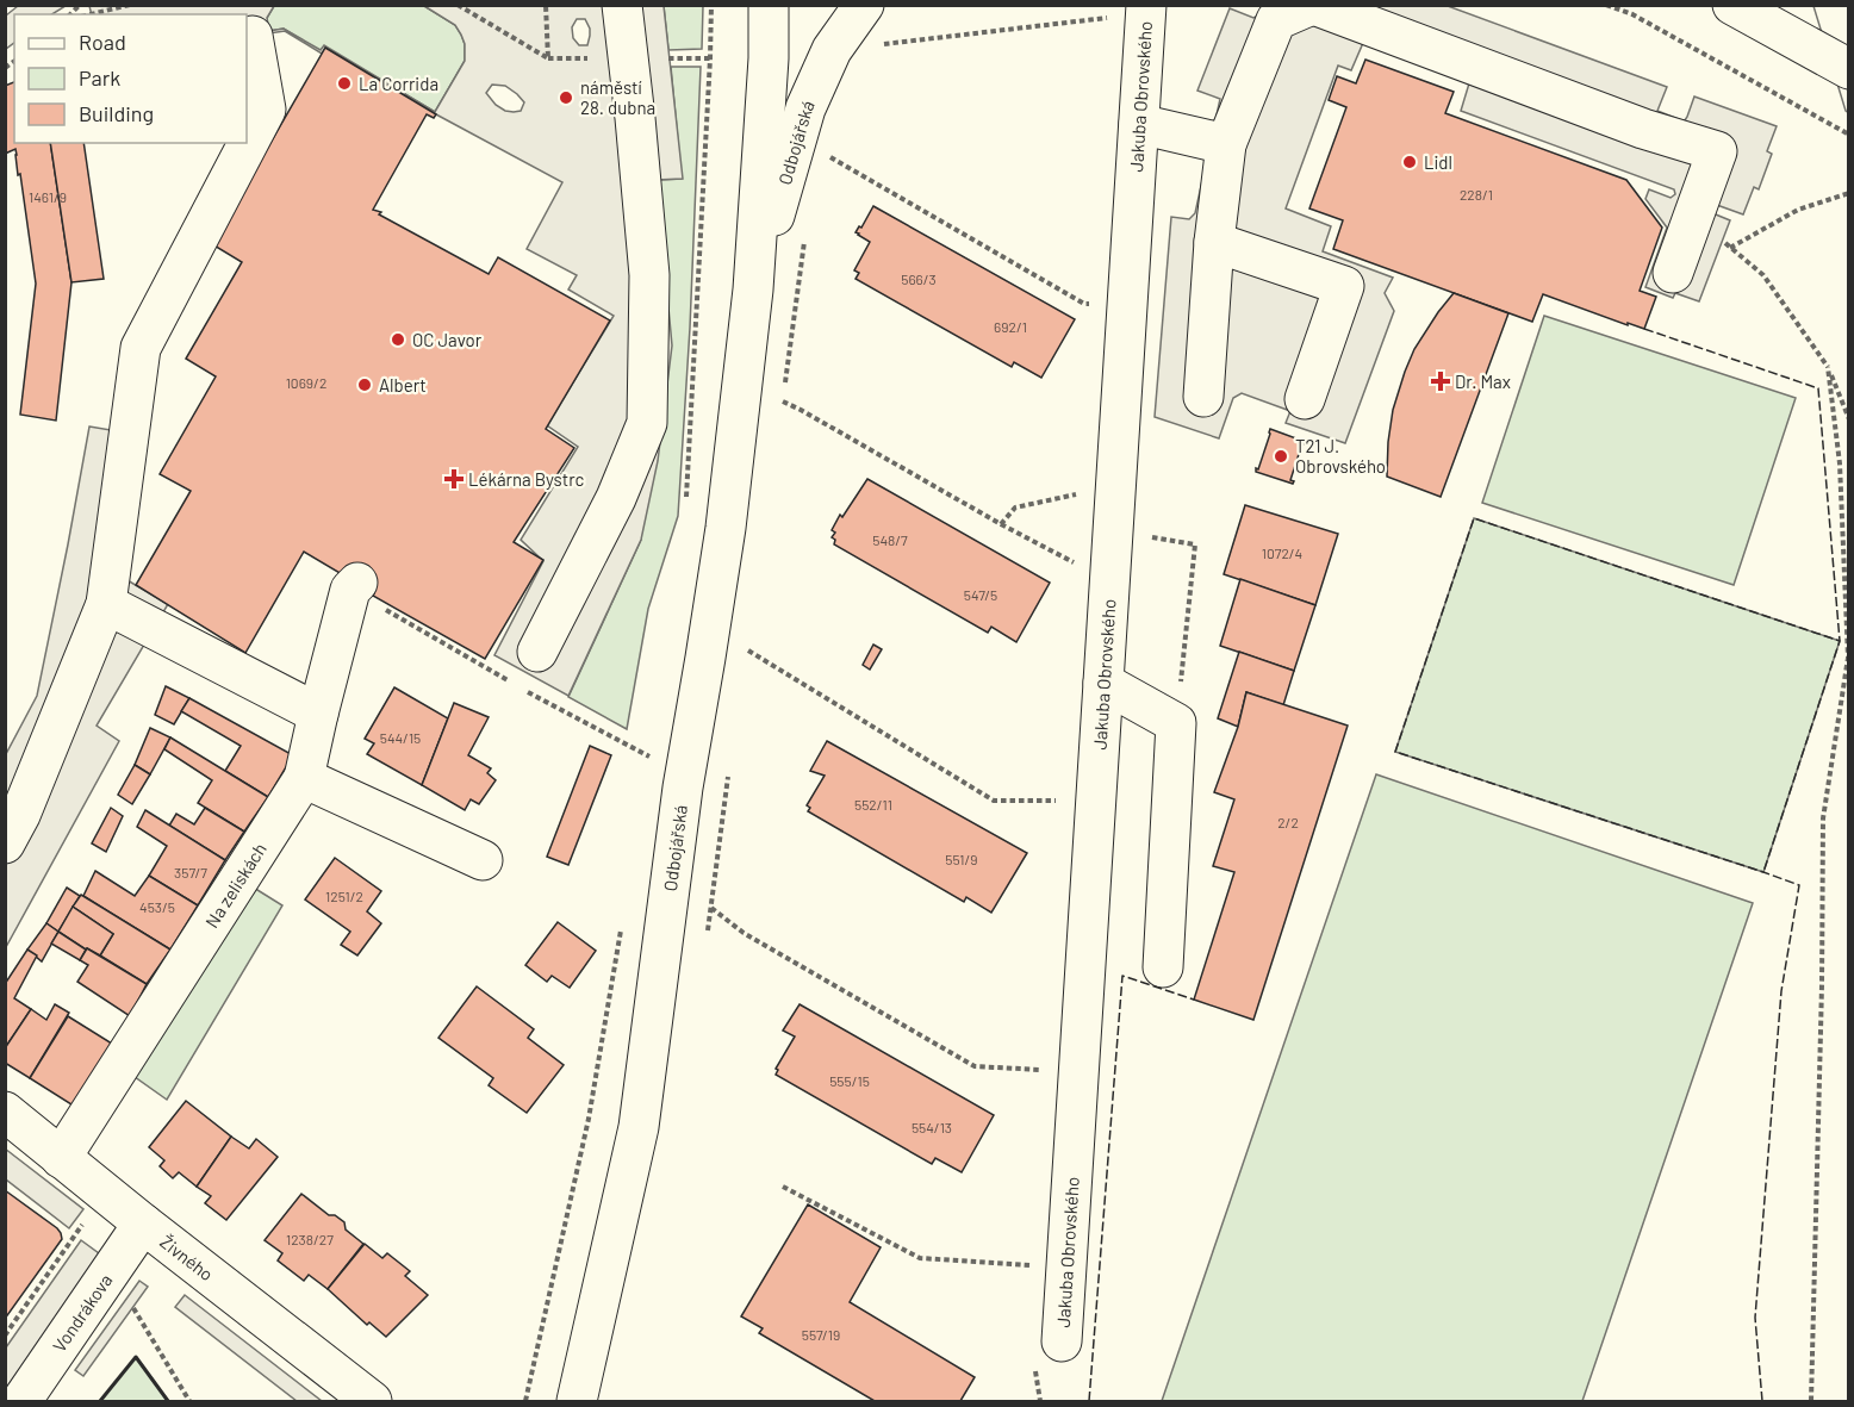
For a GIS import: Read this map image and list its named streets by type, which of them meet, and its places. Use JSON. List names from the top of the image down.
{
  "streets": {
    "street": [
      "Jakuba Obrovského",
      "Odbojářská",
      "Na zeliskách",
      "Živného",
      "Vondrákova"
    ]
  },
  "crossings": [
    ["Na zeliskách", "Živného"],
    ["Živného", "Vondrákova"]
  ],
  "places": {
    "other": [
      "La Corrida",
      "náměstí 28. dubna",
      "Lidl",
      "OC Javor",
      "Albert",
      "T21 J. Obrovského"
    ],
    "health": ["Dr. Max", "Lékárna Bystrc"]
  },
  "house_numbers": [
    "228/1",
    "1461/9",
    "566/3",
    "692/1",
    "1069/2",
    "548/7",
    "1072/4",
    "547/5",
    "544/15",
    "552/11",
    "2/2",
    "551/9",
    "357/7",
    "1251/2",
    "453/5",
    "555/15",
    "554/13",
    "1238/27",
    "557/19"
  ],
  "legend": ["Road", "Park", "Building"]
}
